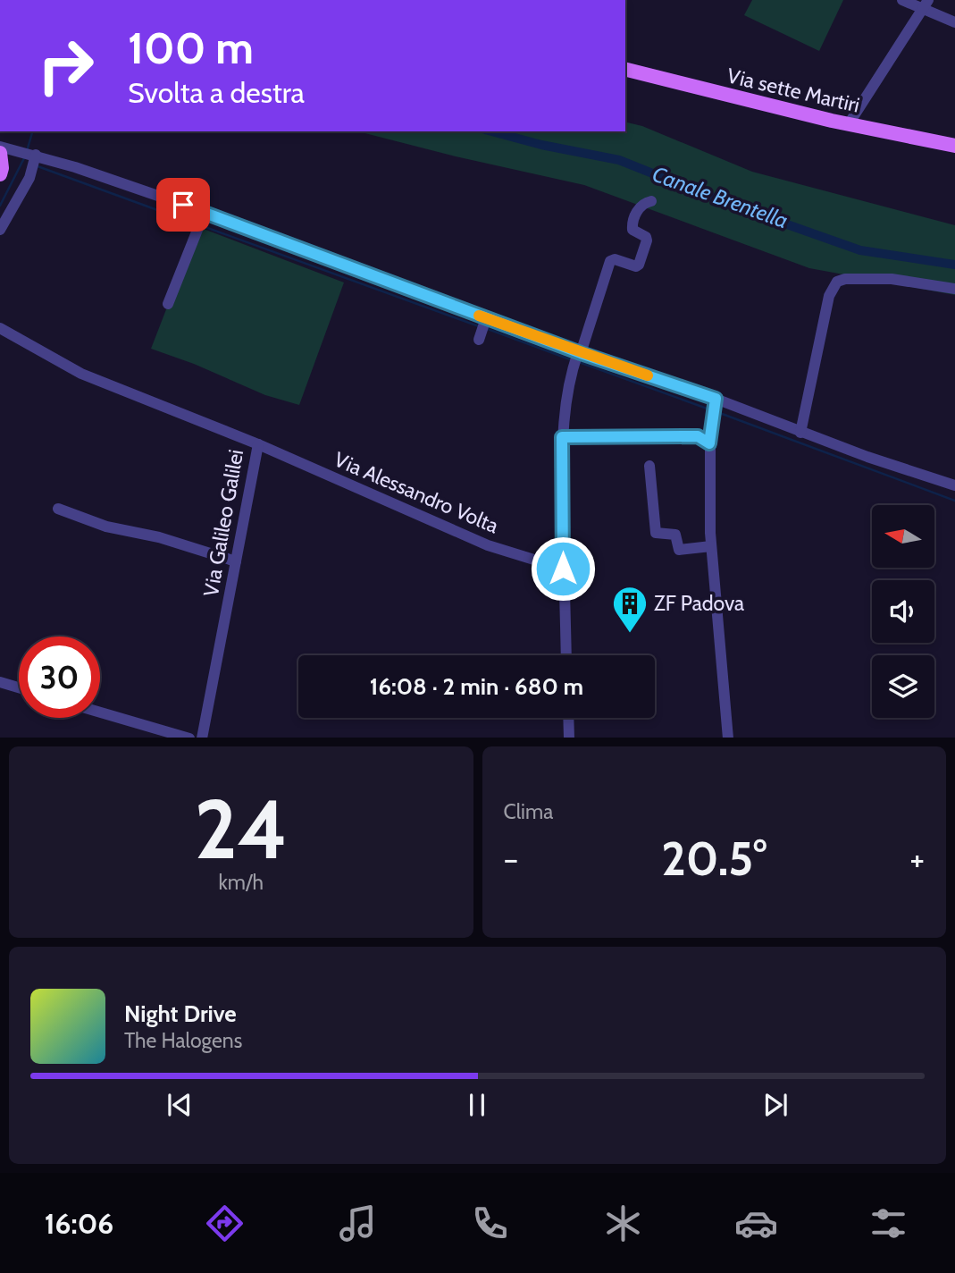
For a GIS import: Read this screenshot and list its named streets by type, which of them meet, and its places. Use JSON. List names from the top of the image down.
{
  "streets": {
    "main road": ["Via sette Martiri"],
    "street": ["Via Alessandro Volta", "Via Galileo Galilei"]
  },
  "crossings": [
    ["Via Alessandro Volta", "Via Galileo Galilei"]
  ],
  "water": ["Canale Brentella"],
  "places": {
    "building": ["ZF Padova"]
  },
  "north": "left",
  "page": {
    "turn": ["100 m", "Svolta a destra"],
    "limit": "30",
    "trip": "16:08 · 2 min · 680 m",
    "tile": [
      ["24", "km/h"],
      "Clima"
    ],
    "heat": ["−", "20.5°", "+"],
    "song": ["Night Drive", "The Halogens"],
    "tabs": "16:06"
  }
}
